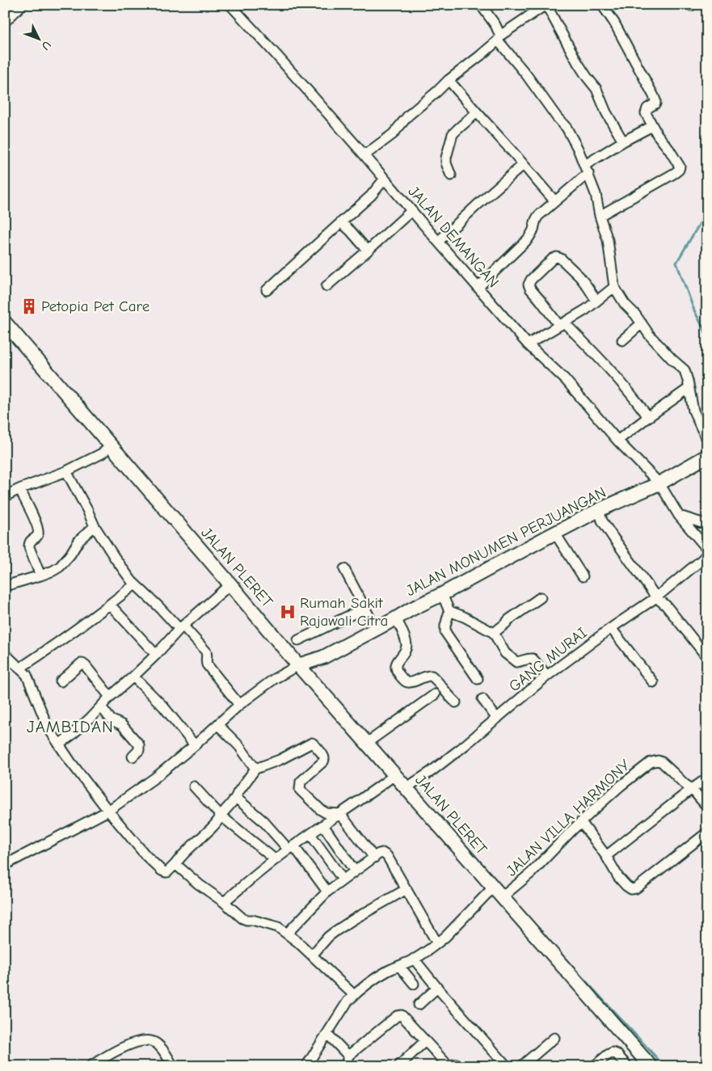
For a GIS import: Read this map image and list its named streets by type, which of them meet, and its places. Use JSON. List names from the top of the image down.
{
  "streets": {
    "main road": ["JALAN MONUMEN PERJUANGAN", "JALAN PLERET"],
    "street": ["JALAN DEMANGAN", "GANG MURAI", "JALAN VILLA HARMONY"]
  },
  "crossings": [
    ["JALAN DEMANGAN", "JALAN MONUMEN PERJUANGAN"],
    ["JALAN MONUMEN PERJUANGAN", "JALAN PLERET"],
    ["JALAN PLERET", "GANG MURAI"],
    ["JALAN PLERET", "JALAN VILLA HARMONY"]
  ],
  "districts": ["JAMBIDAN"],
  "places": {
    "building": ["Petopia Pet Care"],
    "hospital": ["Rumah Sakit Rajawali Citra"]
  },
  "north": "bottom right"
}
